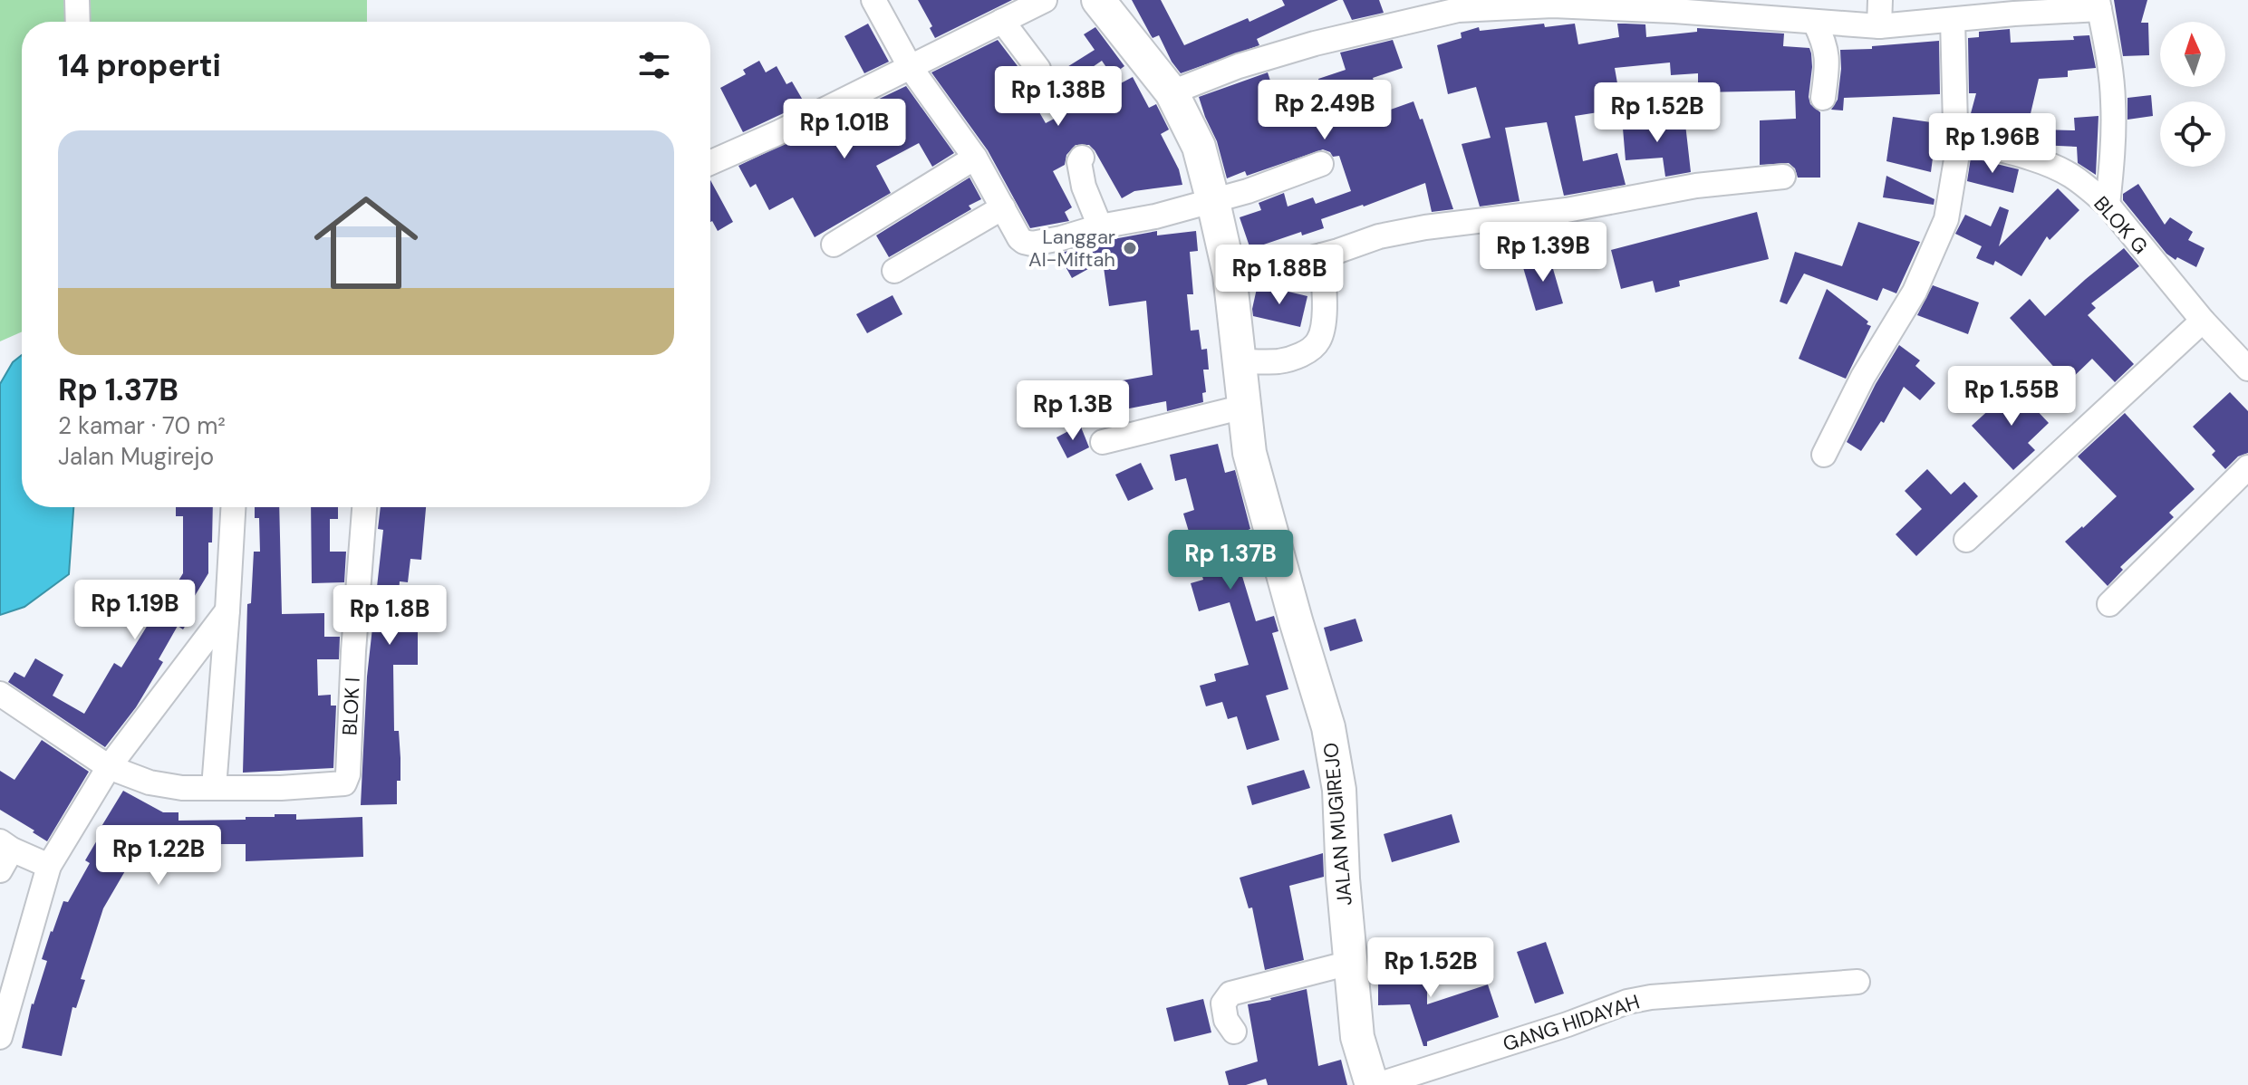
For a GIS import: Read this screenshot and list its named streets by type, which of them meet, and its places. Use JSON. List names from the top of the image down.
{
  "streets": {
    "street": [
      "BLOK G",
      "BLOK I",
      "JALAN MUGIREJO",
      "GANG HIDAYAH"
    ]
  },
  "places": ["Langgar Al-Miftah"],
  "north": "top",
  "page": {
    "heading": "14 properti",
    "price": [
      "Rp 1.38B",
      "Rp 2.49B",
      "Rp 1.52B",
      "Rp 1.01B",
      "Rp 1.96B",
      "Rp 1.39B",
      "Rp 1.88B",
      "Rp 1.55B",
      "Rp 1.3B",
      "Rp 1.37B",
      "Rp 1.19B",
      "Rp 1.8B",
      "Rp 1.22B",
      "Rp 1.52B"
    ],
    "list": [
      {
        "name": "Rp 1.37B",
        "note": "2 kamar · 70 m² · Jalan Mugirejo"
      }
    ]
  }
}
